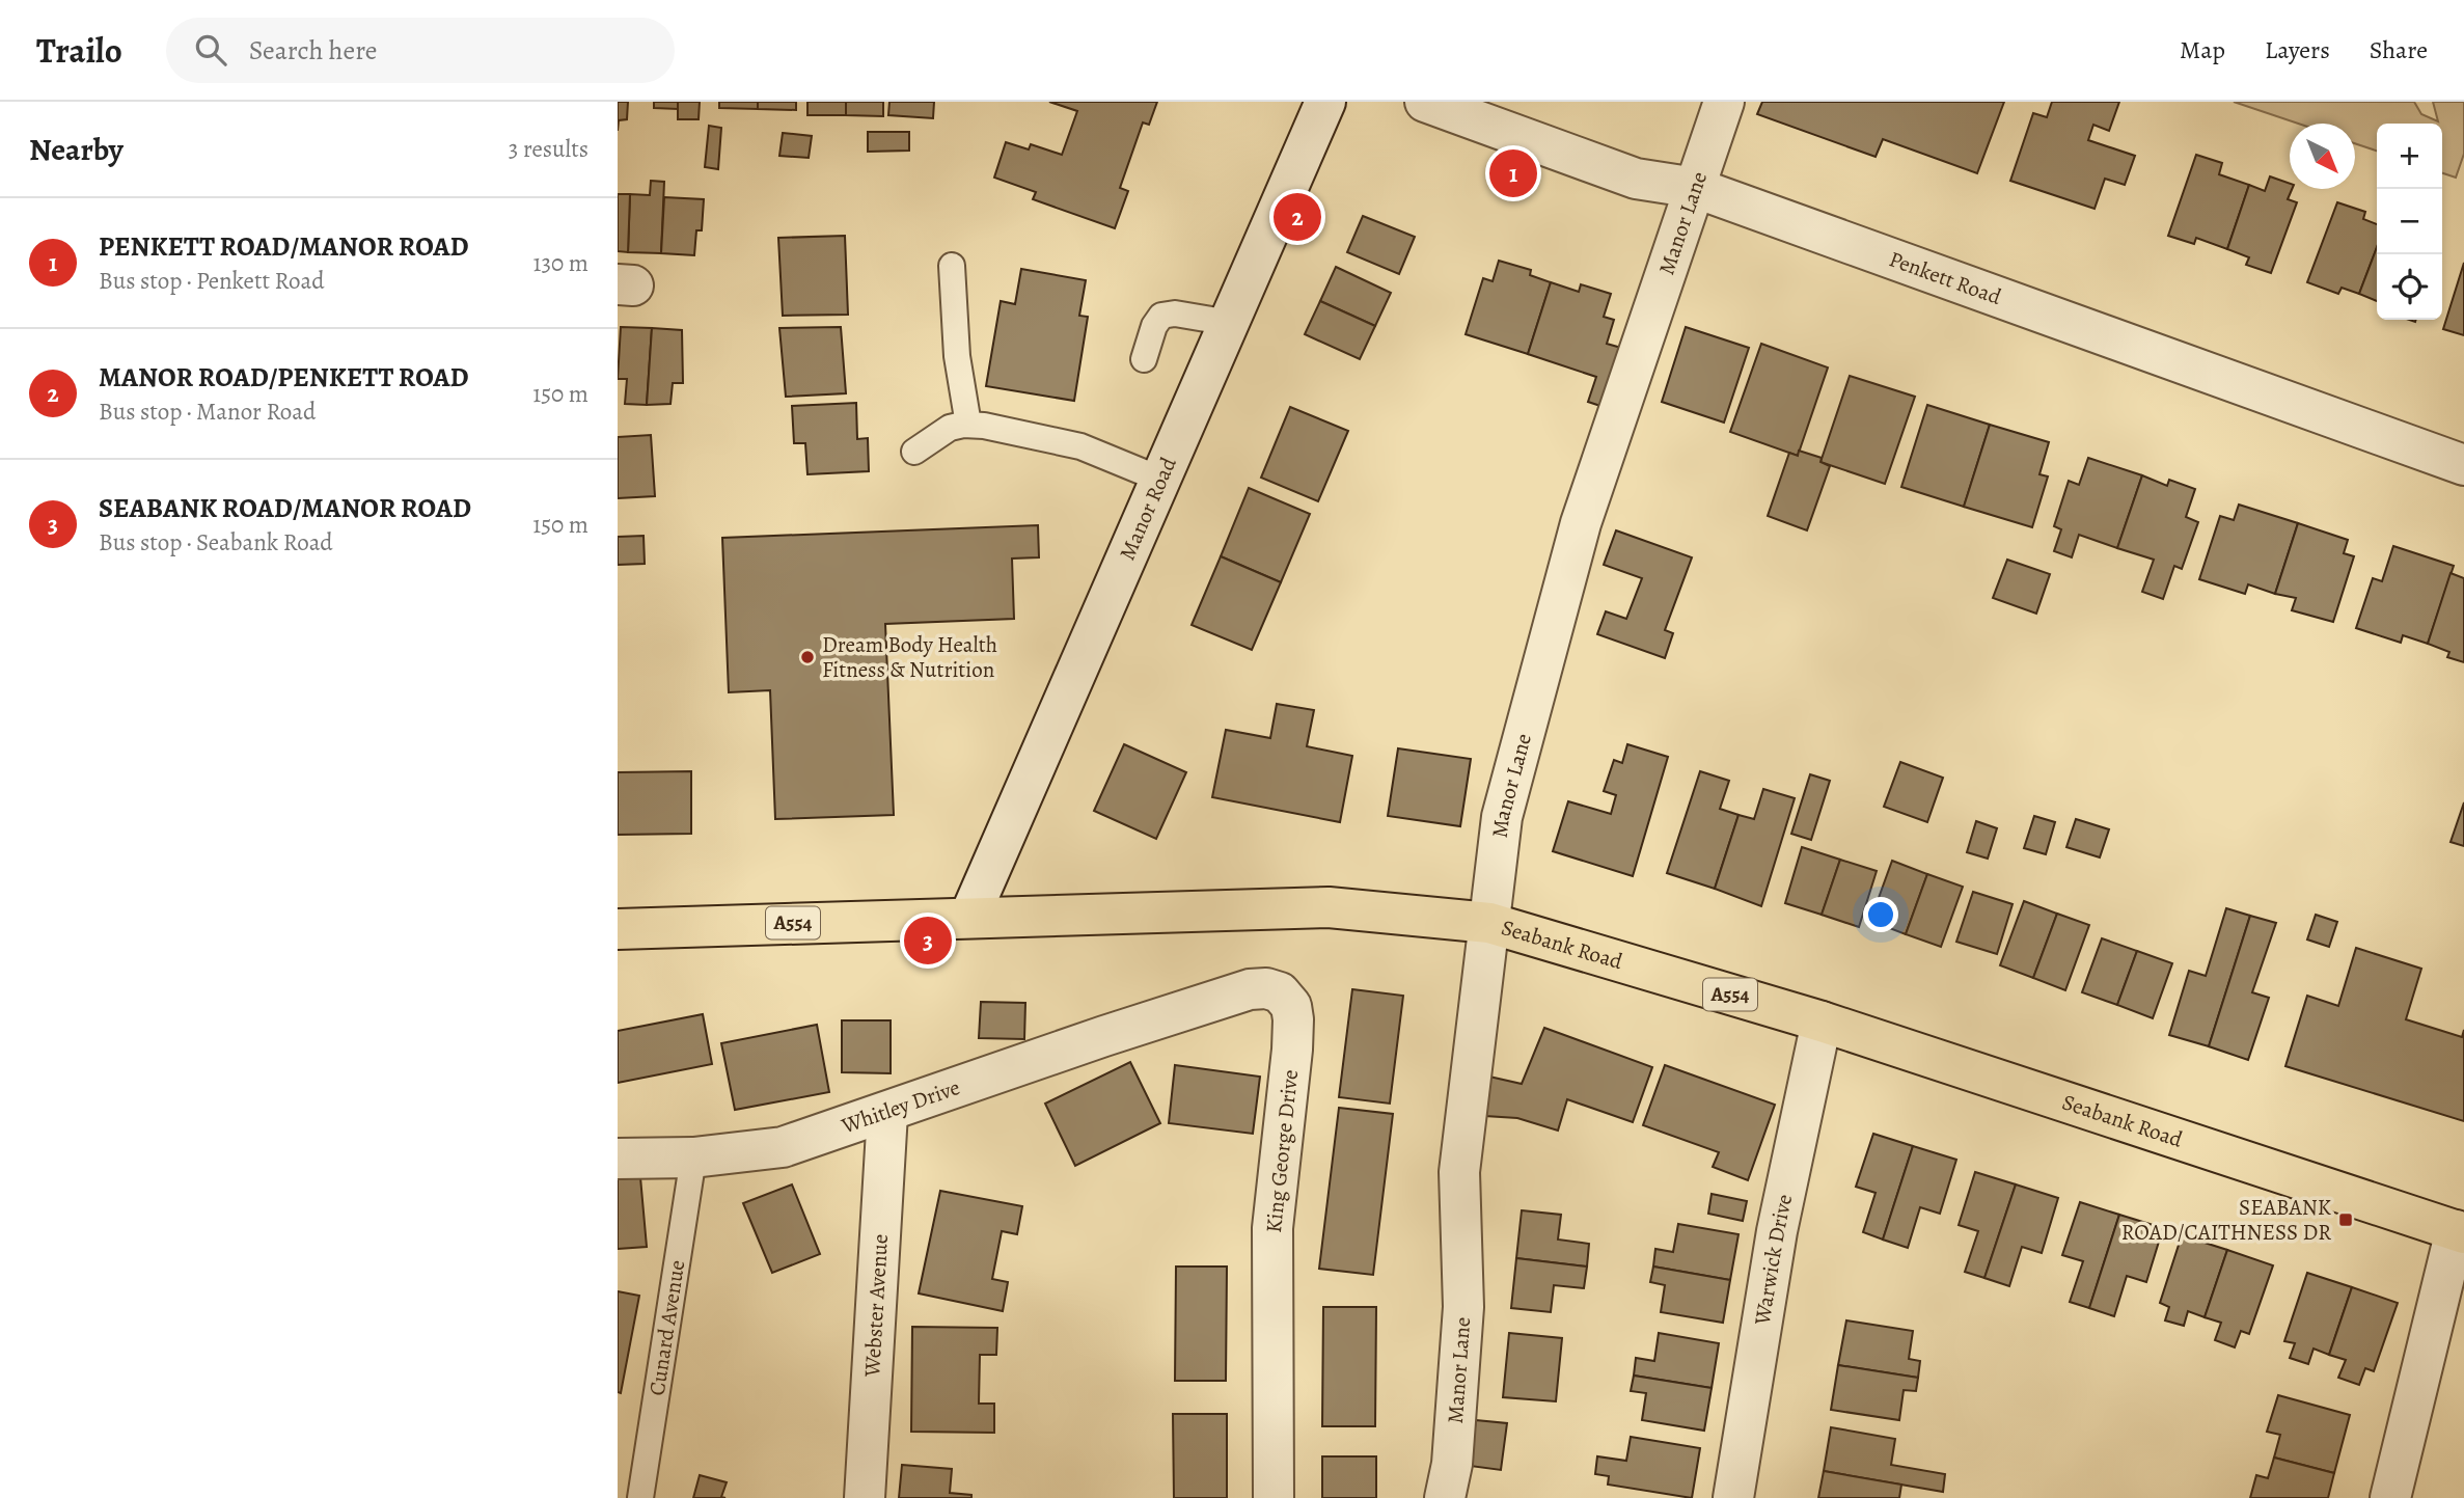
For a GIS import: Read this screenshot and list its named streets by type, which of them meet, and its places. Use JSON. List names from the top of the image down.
{
  "streets": {
    "main road": ["A554", "Seabank Road"],
    "street": [
      "Manor Lane",
      "Penkett Road",
      "Manor Road",
      "Whitley Drive",
      "King George Drive",
      "Warwick Drive",
      "Webster Avenue"
    ],
    "lane": ["Cunard Avenue"]
  },
  "crossings": [
    ["Manor Lane", "Penkett Road"],
    ["Manor Lane", "Seabank Road"],
    ["Manor Road", "Seabank Road"],
    ["Seabank Road", "Warwick Drive"],
    ["Whitley Drive", "King George Drive"],
    ["Whitley Drive", "Webster Avenue"],
    ["Whitley Drive", "Cunard Avenue"]
  ],
  "places": {
    "other": ["Dream Body Health Fitness & Nutrition"],
    "transit": ["SEABANK ROAD/CAITHNESS DR"]
  },
  "north": "bottom right",
  "page": {
    "header": "Trailo",
    "search": "Search here",
    "nav": ["Map", "Layers", "Share"],
    "heading": ["Nearby", "3 results"],
    "map_buttons": ["+", "−"],
    "pins": ["1", "2", "3"],
    "list": [
      {
        "mark": "1",
        "name": "PENKETT ROAD/MANOR ROAD",
        "note": "Bus stop · Penkett Road",
        "value": "130 m"
      },
      {
        "mark": "2",
        "name": "MANOR ROAD/PENKETT ROAD",
        "note": "Bus stop · Manor Road",
        "value": "150 m"
      },
      {
        "mark": "3",
        "name": "SEABANK ROAD/MANOR ROAD",
        "note": "Bus stop · Seabank Road",
        "value": "150 m"
      }
    ]
  }
}
